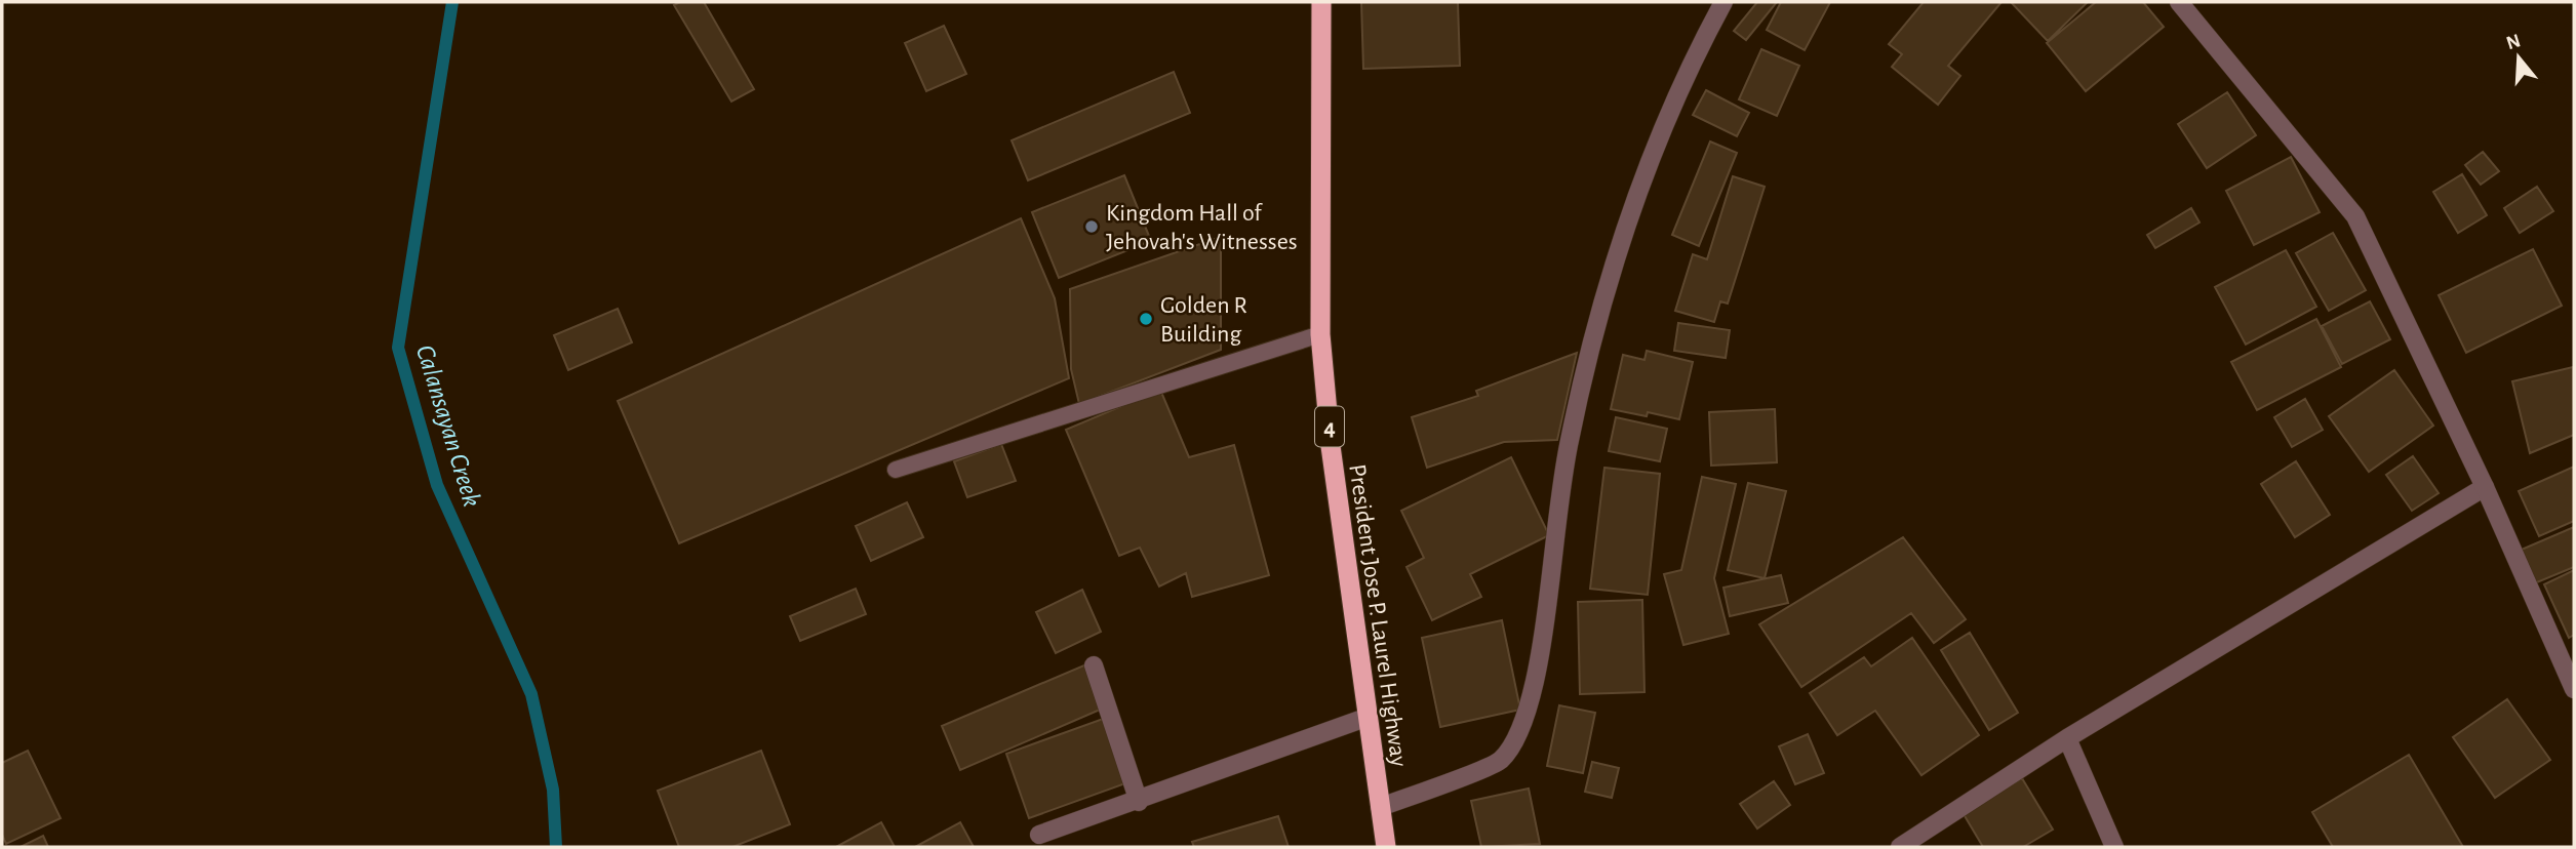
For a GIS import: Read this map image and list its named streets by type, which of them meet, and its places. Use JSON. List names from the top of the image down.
{
  "streets": {
    "highway": ["4", "President Jose P. Laurel Highway"]
  },
  "water": ["Calansayan Creek"],
  "places": ["Kingdom Hall of Jehovah's Witnesses", "Golden R Building"],
  "north": "top"
}
